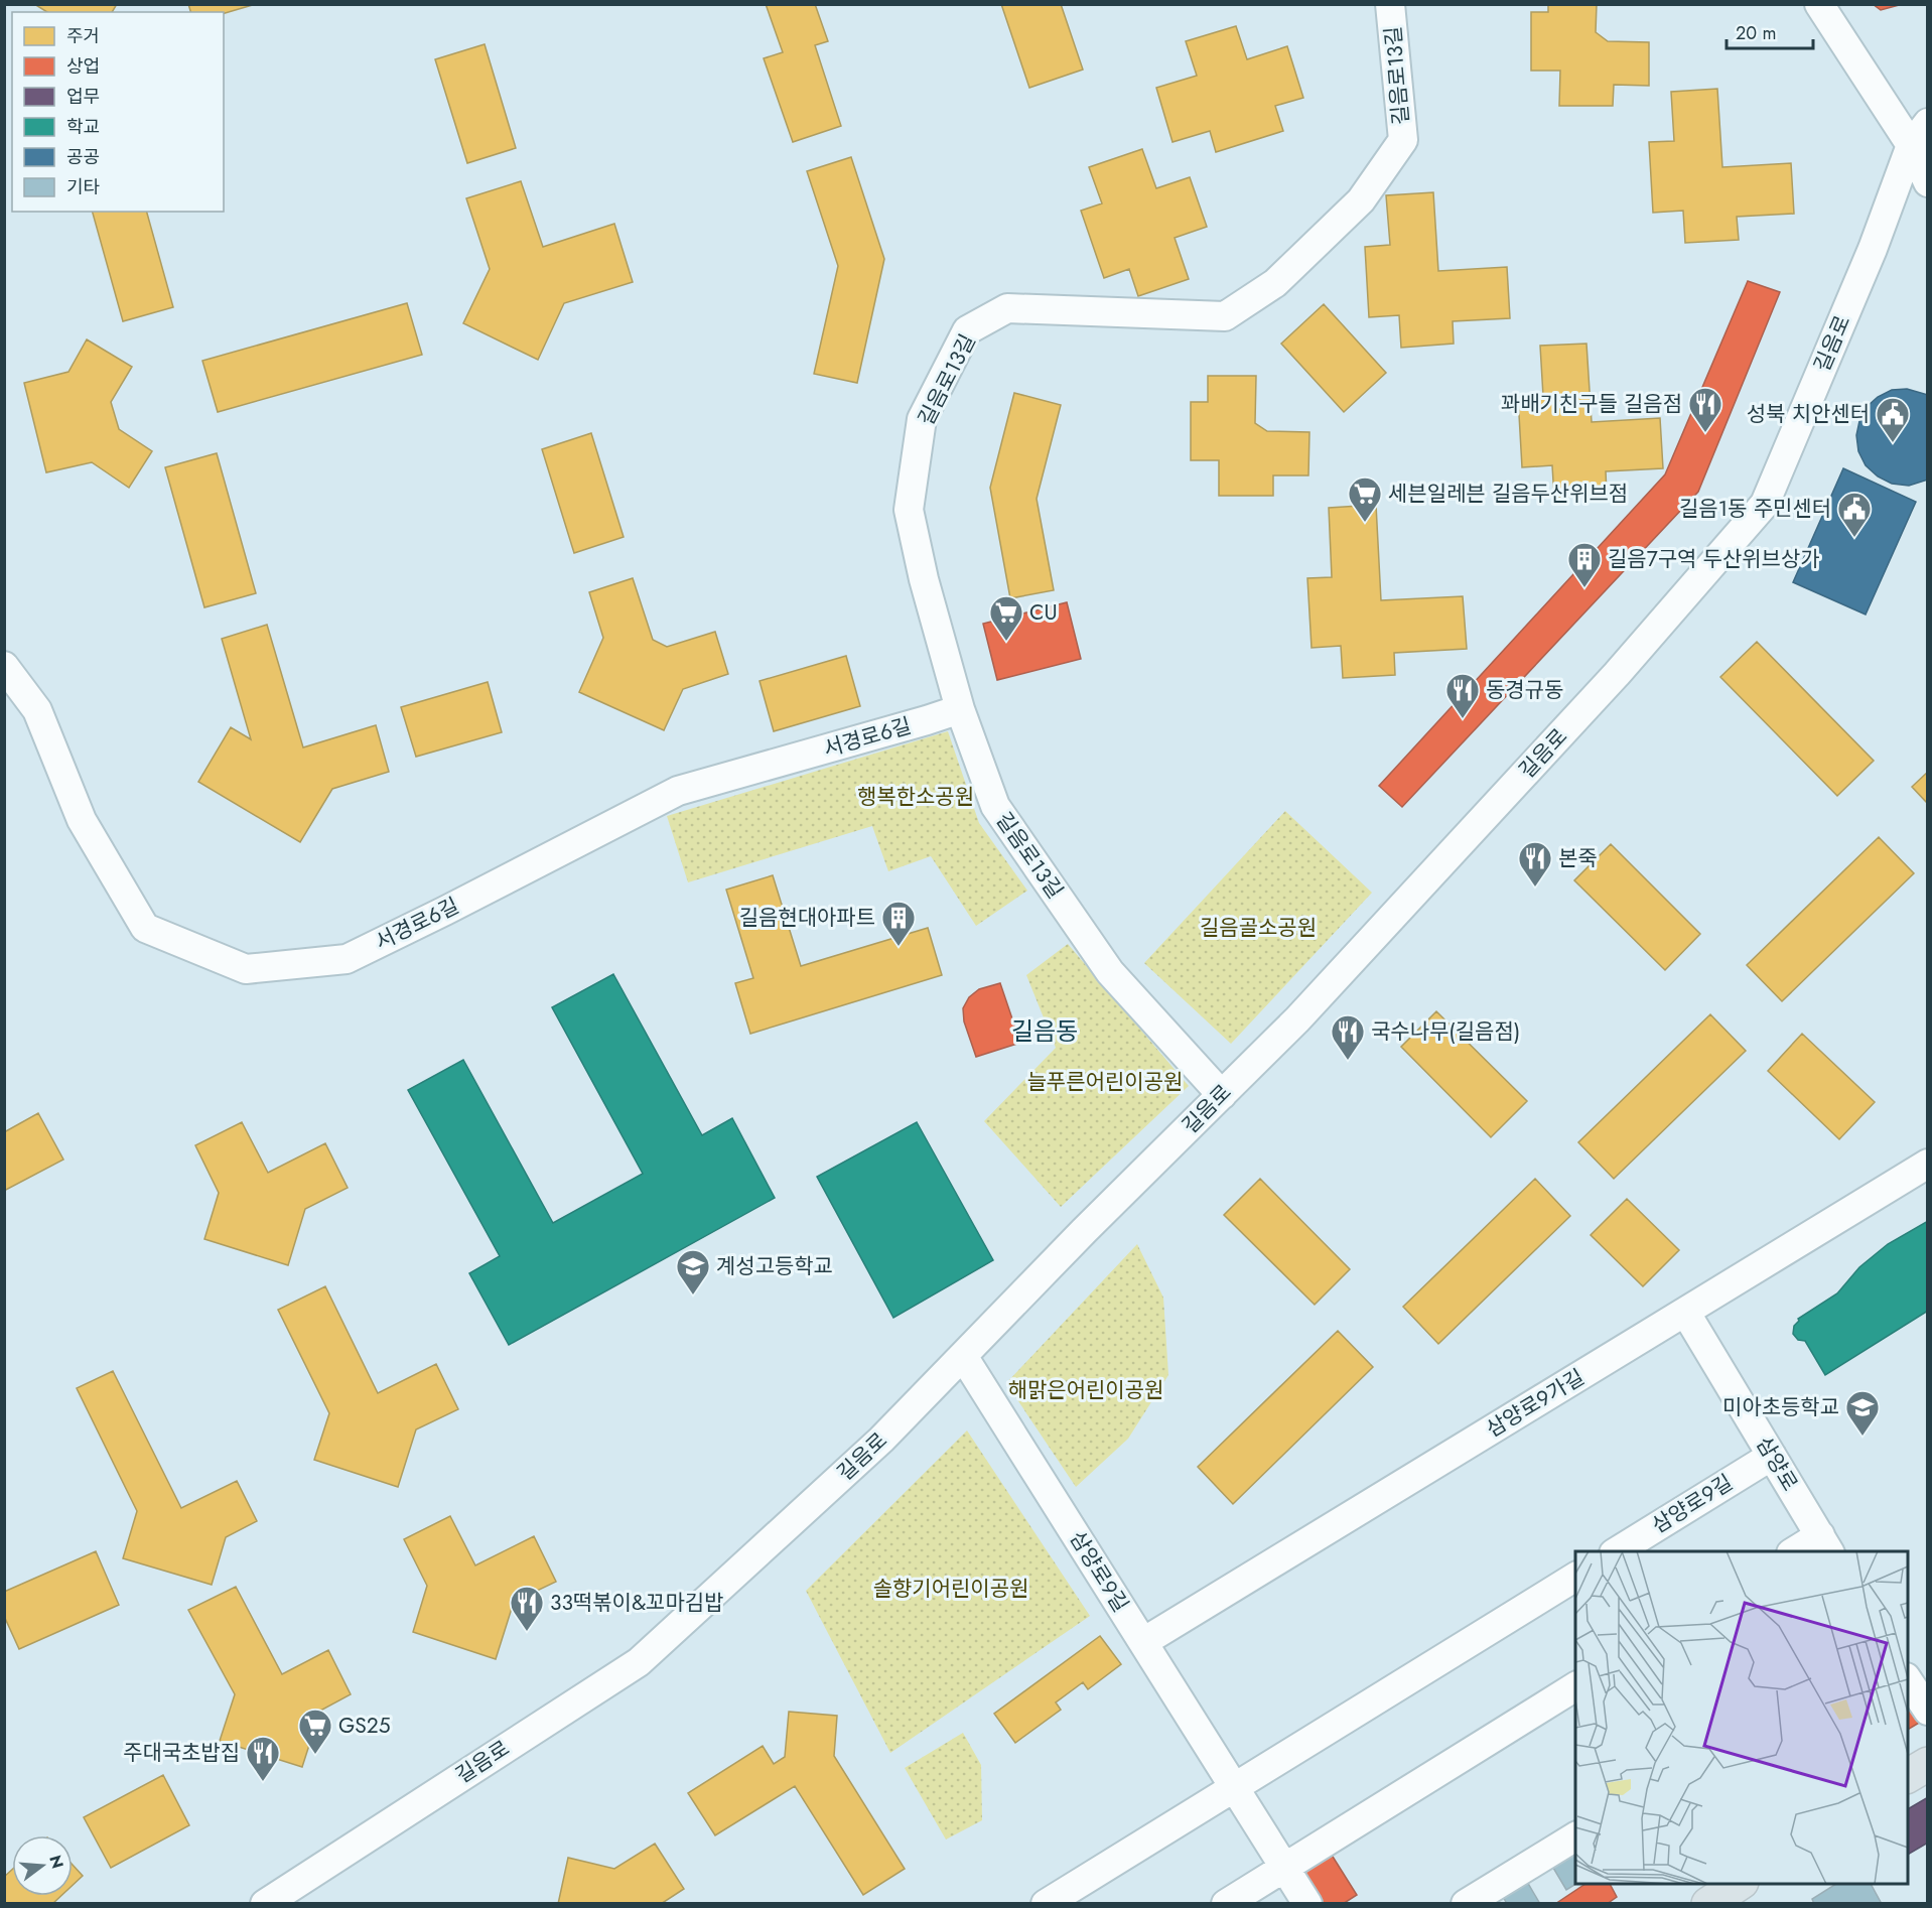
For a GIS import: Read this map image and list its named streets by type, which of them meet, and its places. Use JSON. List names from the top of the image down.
{
  "streets": {
    "street": [
      "길음로13길",
      "길음로",
      "서경로6길",
      "삼양로9가길",
      "삼양로",
      "삼양로9길"
    ]
  },
  "crossings": [
    ["길음로13길", "길음로"],
    ["길음로13길", "서경로6길"],
    ["길음로", "삼양로9길"],
    ["삼양로9가길", "삼양로"],
    ["삼양로9가길", "삼양로9길"],
    ["삼양로", "삼양로9길"]
  ],
  "districts": ["길음동"],
  "parks": [
    "행복한소공원",
    "길음골소공원",
    "늘푸른어린이공원",
    "해맑은어린이공원",
    "솔향기어린이공원"
  ],
  "places": {
    "restaurant": [
      "꽈배기친구들 길음점",
      "동경규동",
      "본죽",
      "국수나무(길음점)",
      "33떡볶이&꼬마김밥",
      "주대국초밥집"
    ],
    "public building": ["성북 치안센터", "길음1동 주민센터"],
    "supermarket": ["세븐일레븐 길음두산위브점", "CU", "GS25"],
    "building": ["길음7구역 두산위브상가", "길음현대아파트"],
    "school or university": ["계성고등학교", "미아초등학교"]
  },
  "legend": [
    "주거",
    "상업",
    "업무",
    "학교",
    "공공",
    "기타"
  ],
  "scale_bar": "20 m",
  "north": "right"
}
